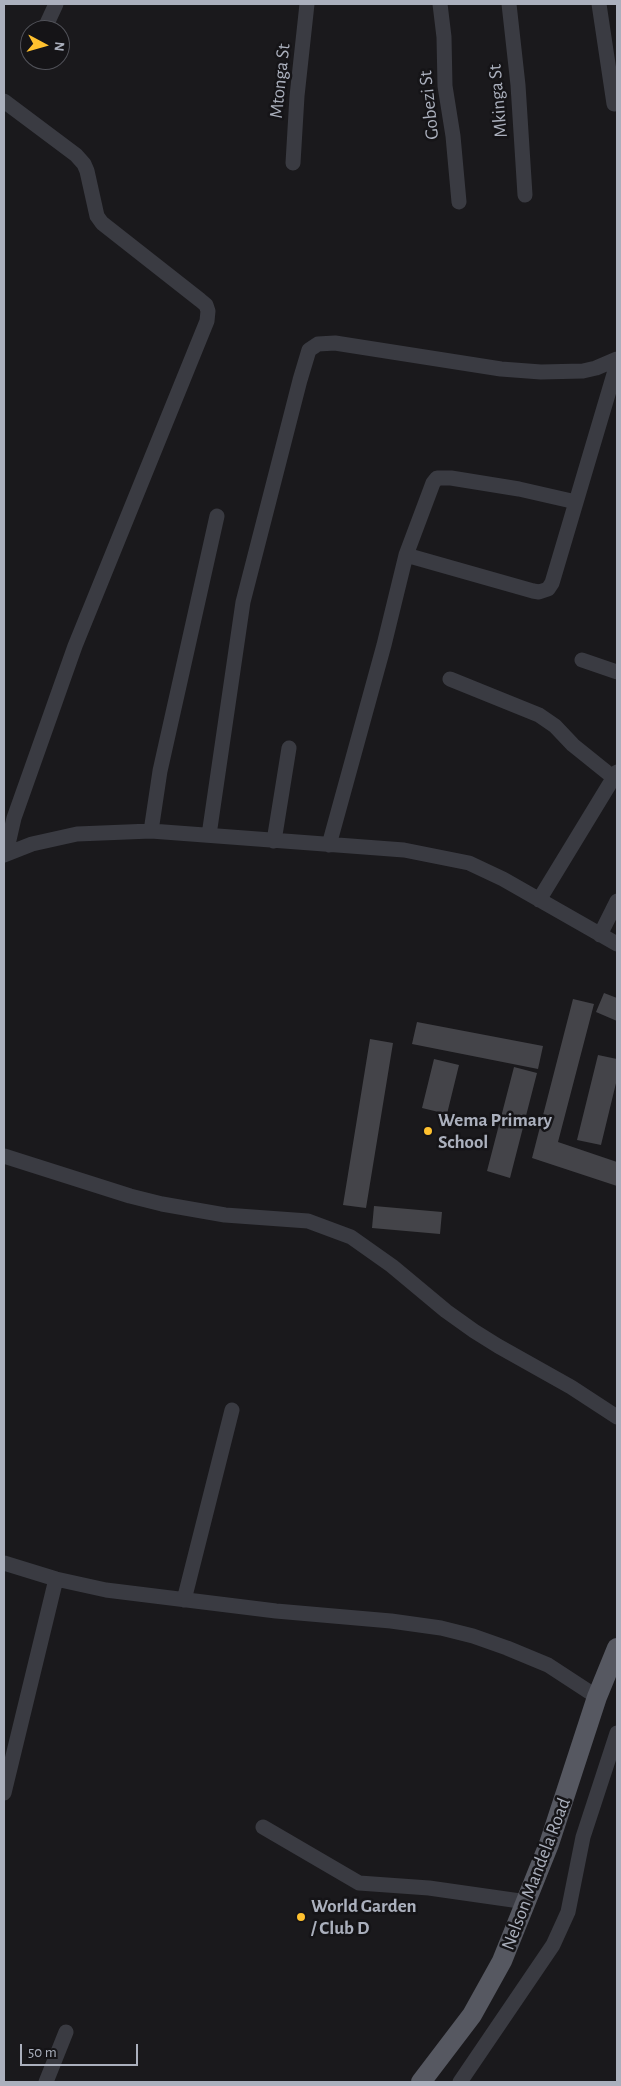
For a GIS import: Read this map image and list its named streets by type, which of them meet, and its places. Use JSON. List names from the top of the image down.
{
  "streets": {
    "main road": ["Nelson Mandela Road"],
    "street": ["Mtonga St", "Mkinga St", "Gobezi St"]
  },
  "places": ["Wema Primary School", "World Garden / Club D"],
  "scale_bar": "50 m",
  "north": "right"
}
